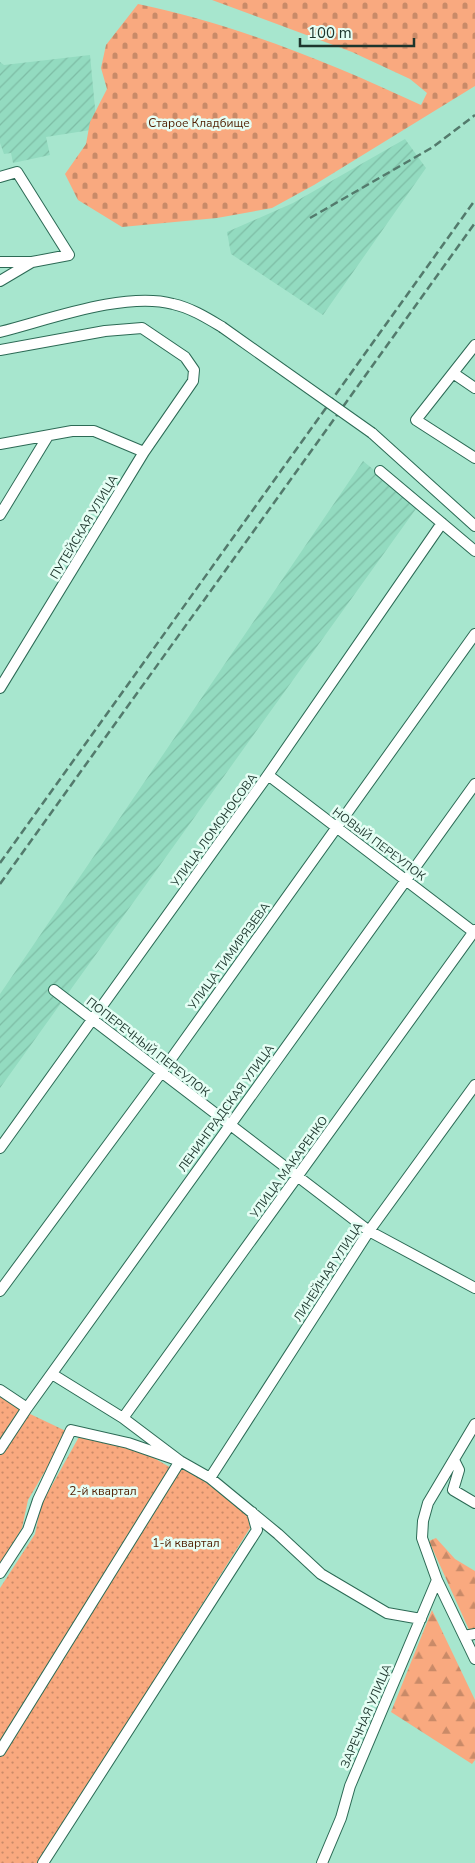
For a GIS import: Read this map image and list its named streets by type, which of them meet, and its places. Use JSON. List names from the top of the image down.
{
  "streets": {
    "street": [
      "ПУТЕЙСКАЯ УЛИЦА",
      "УЛИЦА ЛОМОНОСОВА",
      "НОВЫЙ ПЕРЕУЛОК",
      "УЛИЦА ТИМИРЯЗЕВА",
      "ПОПЕРЕЧНЫЙ ПЕРЕУЛОК",
      "ЛЕНИНГРАДСКАЯ УЛИЦА",
      "УЛИЦА МАКАРЕНКО",
      "ЛИНЕЙНАЯ УЛИЦА",
      "ЗАРЕЧНАЯ УЛИЦА"
    ]
  },
  "crossings": [
    ["УЛИЦА ЛОМОНОСОВА", "НОВЫЙ ПЕРЕУЛОК"],
    ["УЛИЦА ЛОМОНОСОВА", "ПОПЕРЕЧНЫЙ ПЕРЕУЛОК"],
    ["НОВЫЙ ПЕРЕУЛОК", "УЛИЦА ТИМИРЯЗЕВА"],
    ["НОВЫЙ ПЕРЕУЛОК", "ЛЕНИНГРАДСКАЯ УЛИЦА"],
    ["НОВЫЙ ПЕРЕУЛОК", "УЛИЦА МАКАРЕНКО"],
    ["УЛИЦА ТИМИРЯЗЕВА", "ПОПЕРЕЧНЫЙ ПЕРЕУЛОК"],
    ["ПОПЕРЕЧНЫЙ ПЕРЕУЛОК", "ЛЕНИНГРАДСКАЯ УЛИЦА"],
    ["ПОПЕРЕЧНЫЙ ПЕРЕУЛОК", "УЛИЦА МАКАРЕНКО"],
    ["ПОПЕРЕЧНЫЙ ПЕРЕУЛОК", "ЛИНЕЙНАЯ УЛИЦА"]
  ],
  "parks": ["Старое Кладбище", "2-й квартал", "1-й квартал"],
  "scale_bar": "100 m"
}
